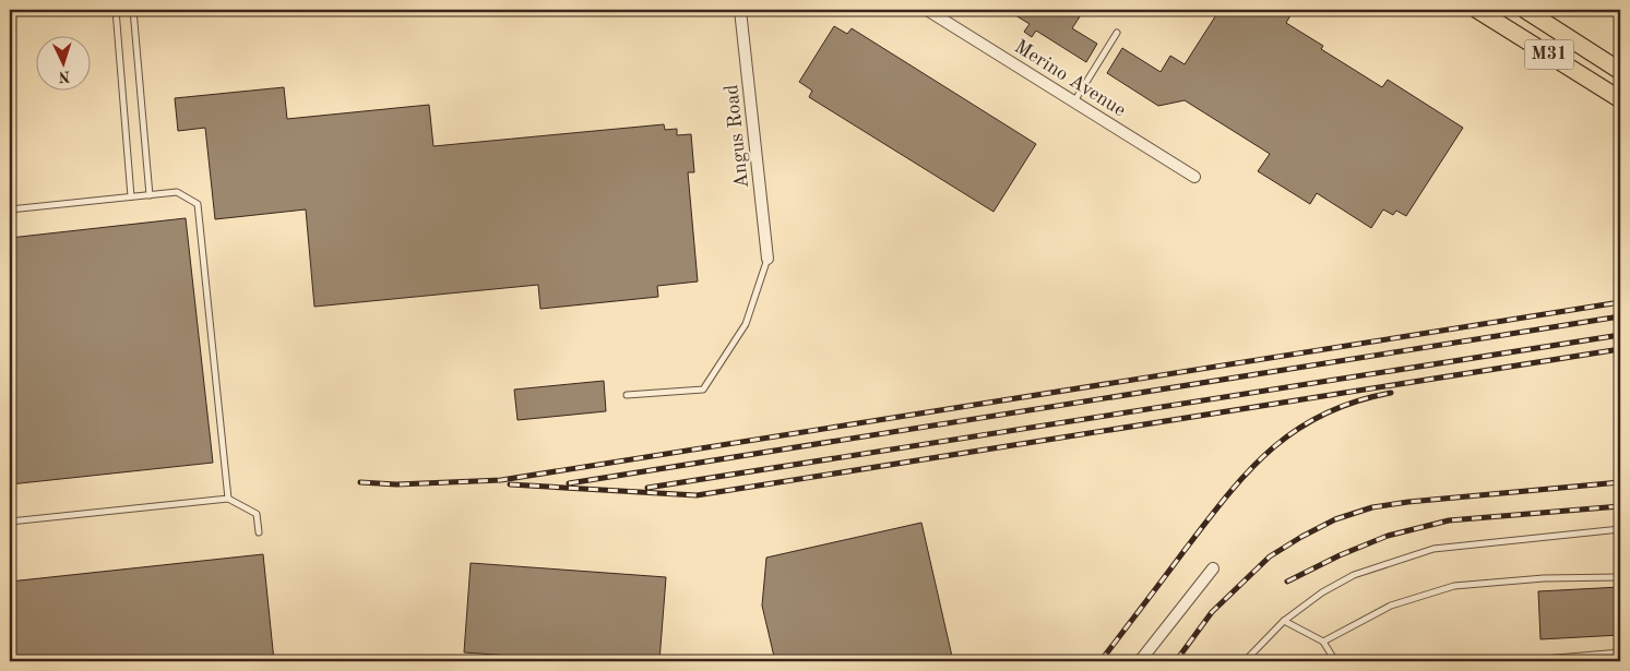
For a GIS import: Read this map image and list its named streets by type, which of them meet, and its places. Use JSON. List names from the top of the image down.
{
  "streets": {
    "main road": ["M31"],
    "street": ["Merino Avenue", "Angus Road"]
  },
  "north": "bottom"
}
